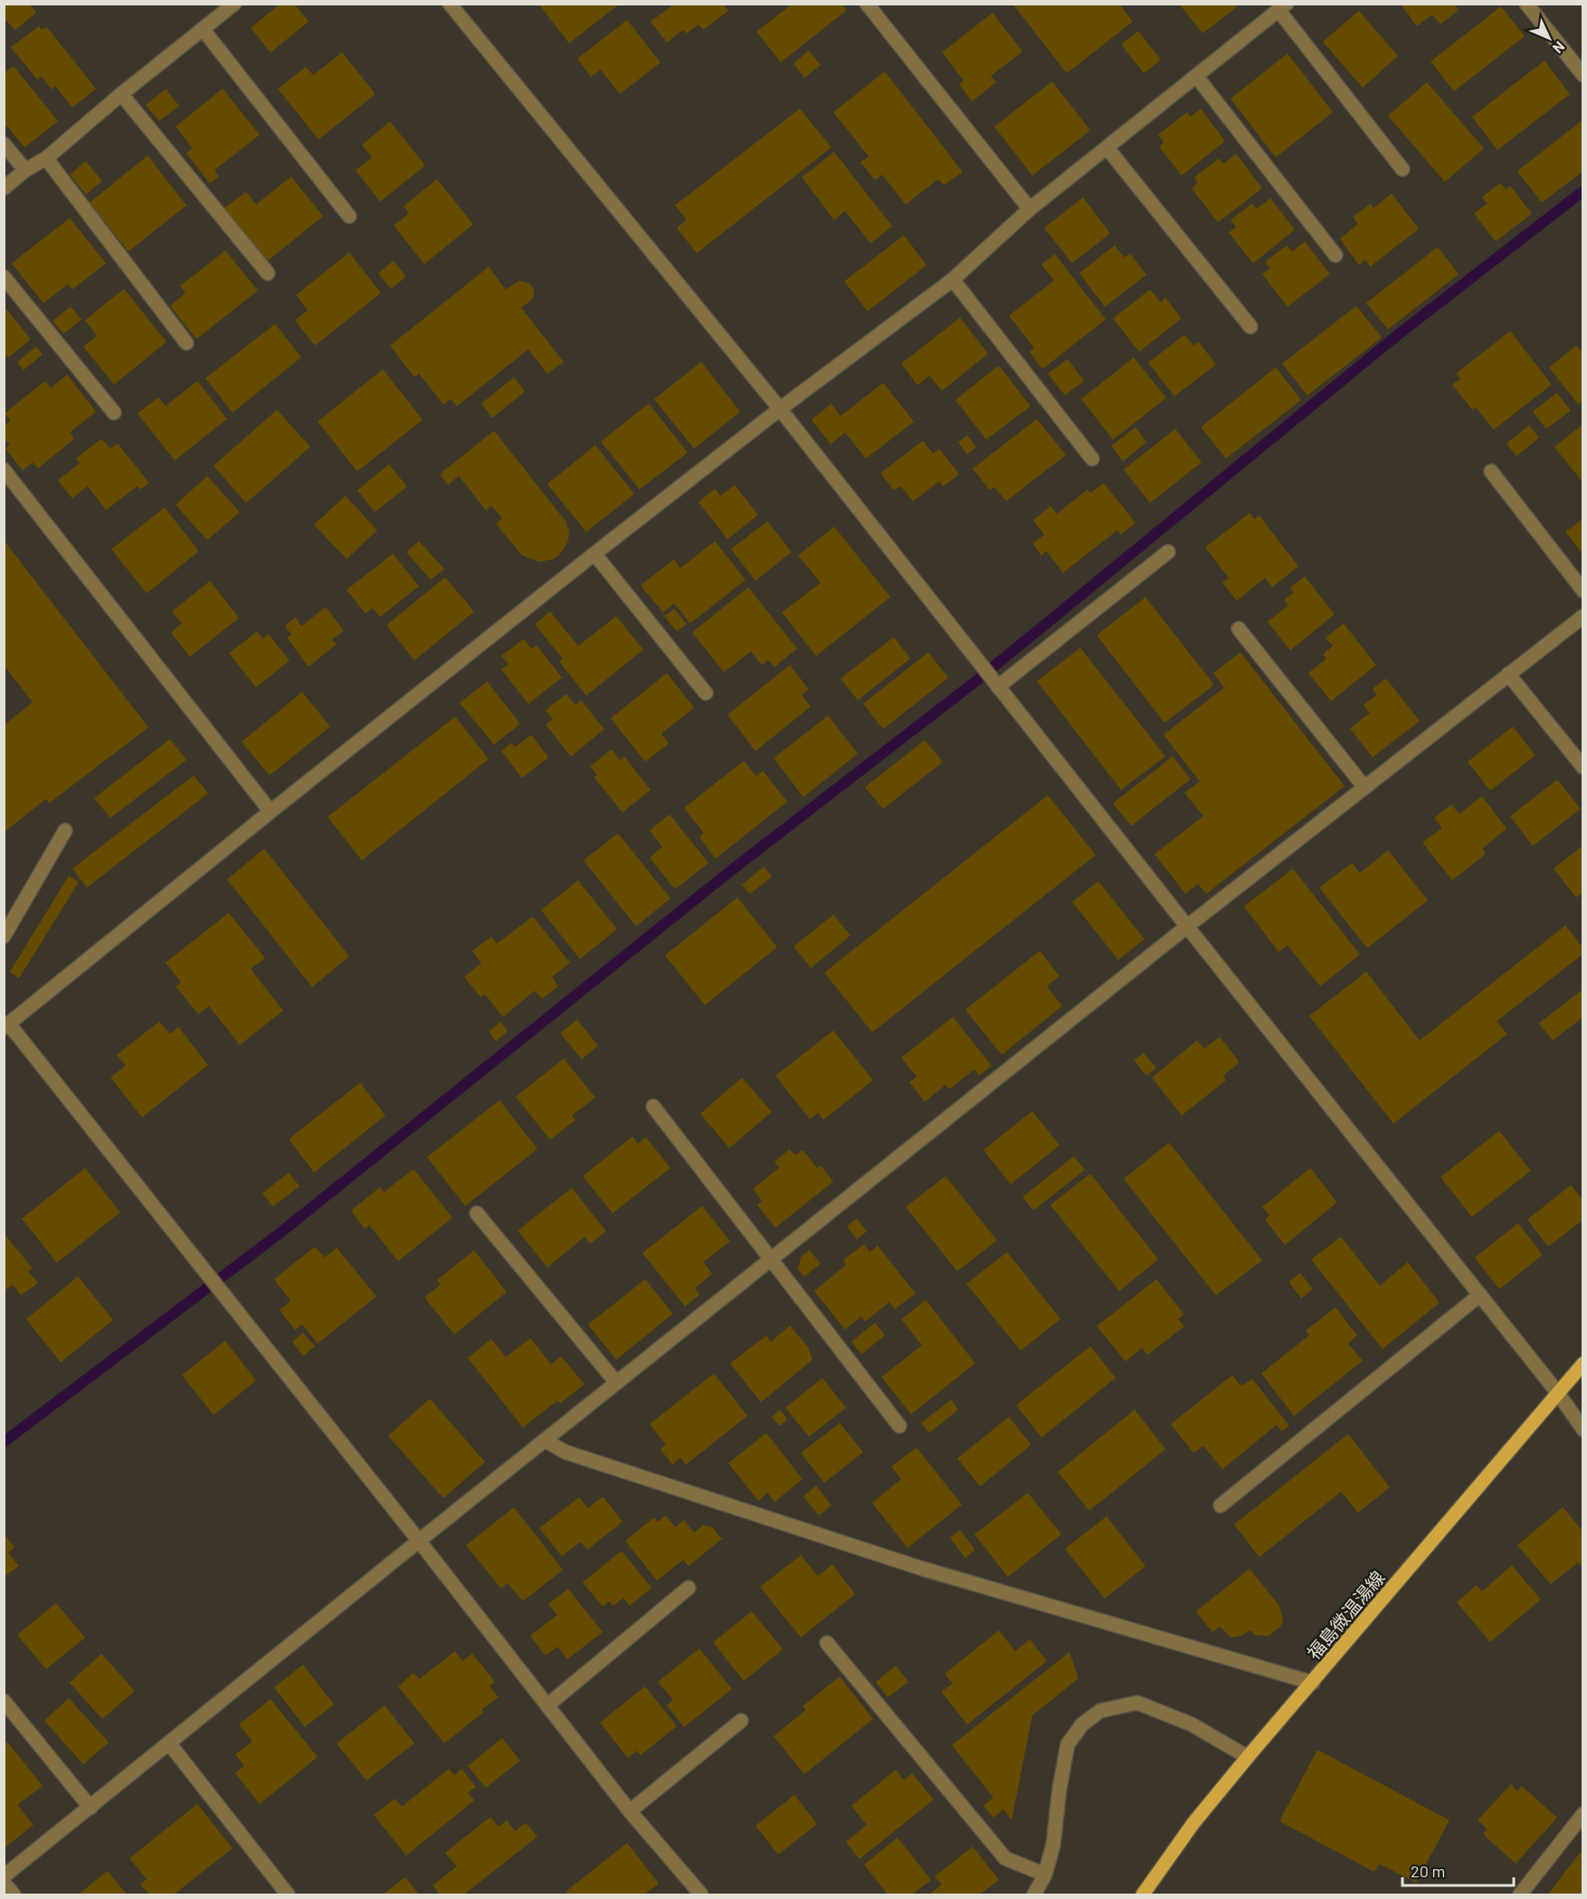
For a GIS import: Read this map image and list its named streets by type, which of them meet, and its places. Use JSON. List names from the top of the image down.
{
  "streets": {
    "main road": ["福島微温湯線"]
  },
  "scale_bar": "20 m",
  "north": "bottom right"
}
